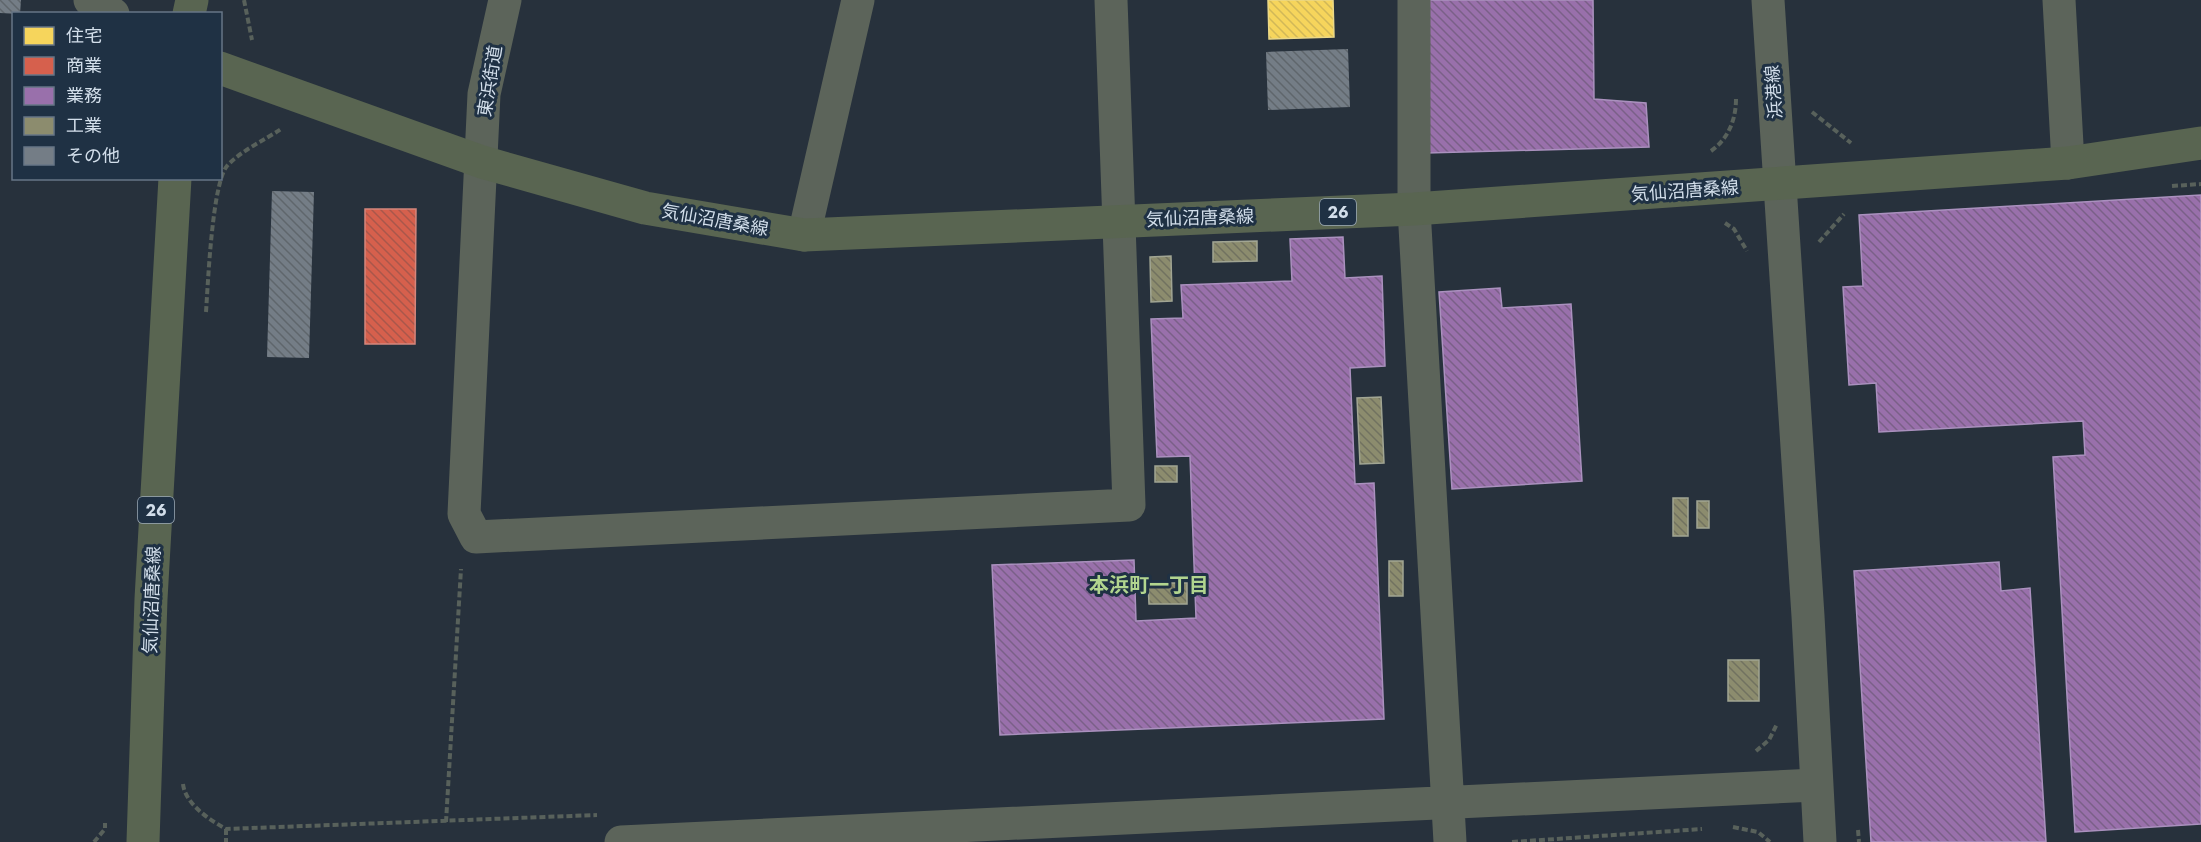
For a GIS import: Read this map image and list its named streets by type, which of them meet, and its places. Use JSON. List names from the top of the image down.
{
  "streets": {
    "main road": ["気仙沼唐桑線", "26"],
    "street": ["東浜街道", "浜港線"]
  },
  "crossings": [
    ["東浜街道", "気仙沼唐桑線"],
    ["浜港線", "気仙沼唐桑線"]
  ],
  "districts": ["本浜町一丁目"],
  "legend": [
    "住宅",
    "商業",
    "業務",
    "工業",
    "その他"
  ]
}
